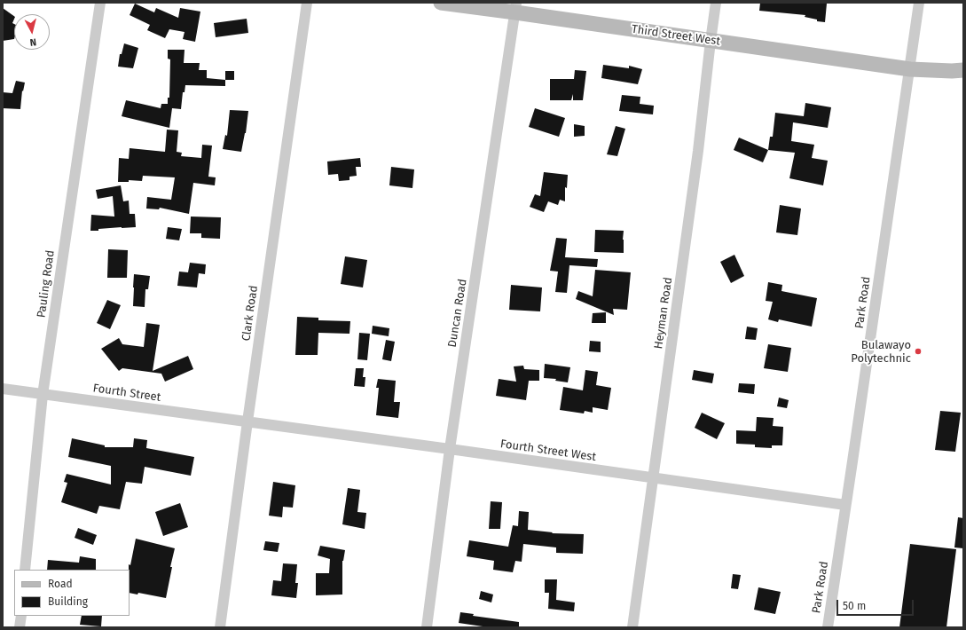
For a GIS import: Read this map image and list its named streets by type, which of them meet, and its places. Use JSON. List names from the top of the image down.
{
  "streets": {
    "main road": ["Third Street West"],
    "street": [
      "Pauling Road",
      "Park Road",
      "Clark Road",
      "Duncan Road",
      "Heyman Road",
      "Fourth Street",
      "Fourth Street West"
    ]
  },
  "crossings": [
    ["Third Street West", "Park Road"],
    ["Third Street West", "Duncan Road"],
    ["Third Street West", "Heyman Road"],
    ["Pauling Road", "Fourth Street"],
    ["Park Road", "Fourth Street West"],
    ["Clark Road", "Fourth Street"],
    ["Clark Road", "Fourth Street West"],
    ["Duncan Road", "Fourth Street West"],
    ["Heyman Road", "Fourth Street West"],
    ["Fourth Street", "Fourth Street West"]
  ],
  "places": ["Bulawayo Polytechnic"],
  "legend": ["Road", "Building"],
  "scale_bar": "50 m",
  "north": "bottom"
}
